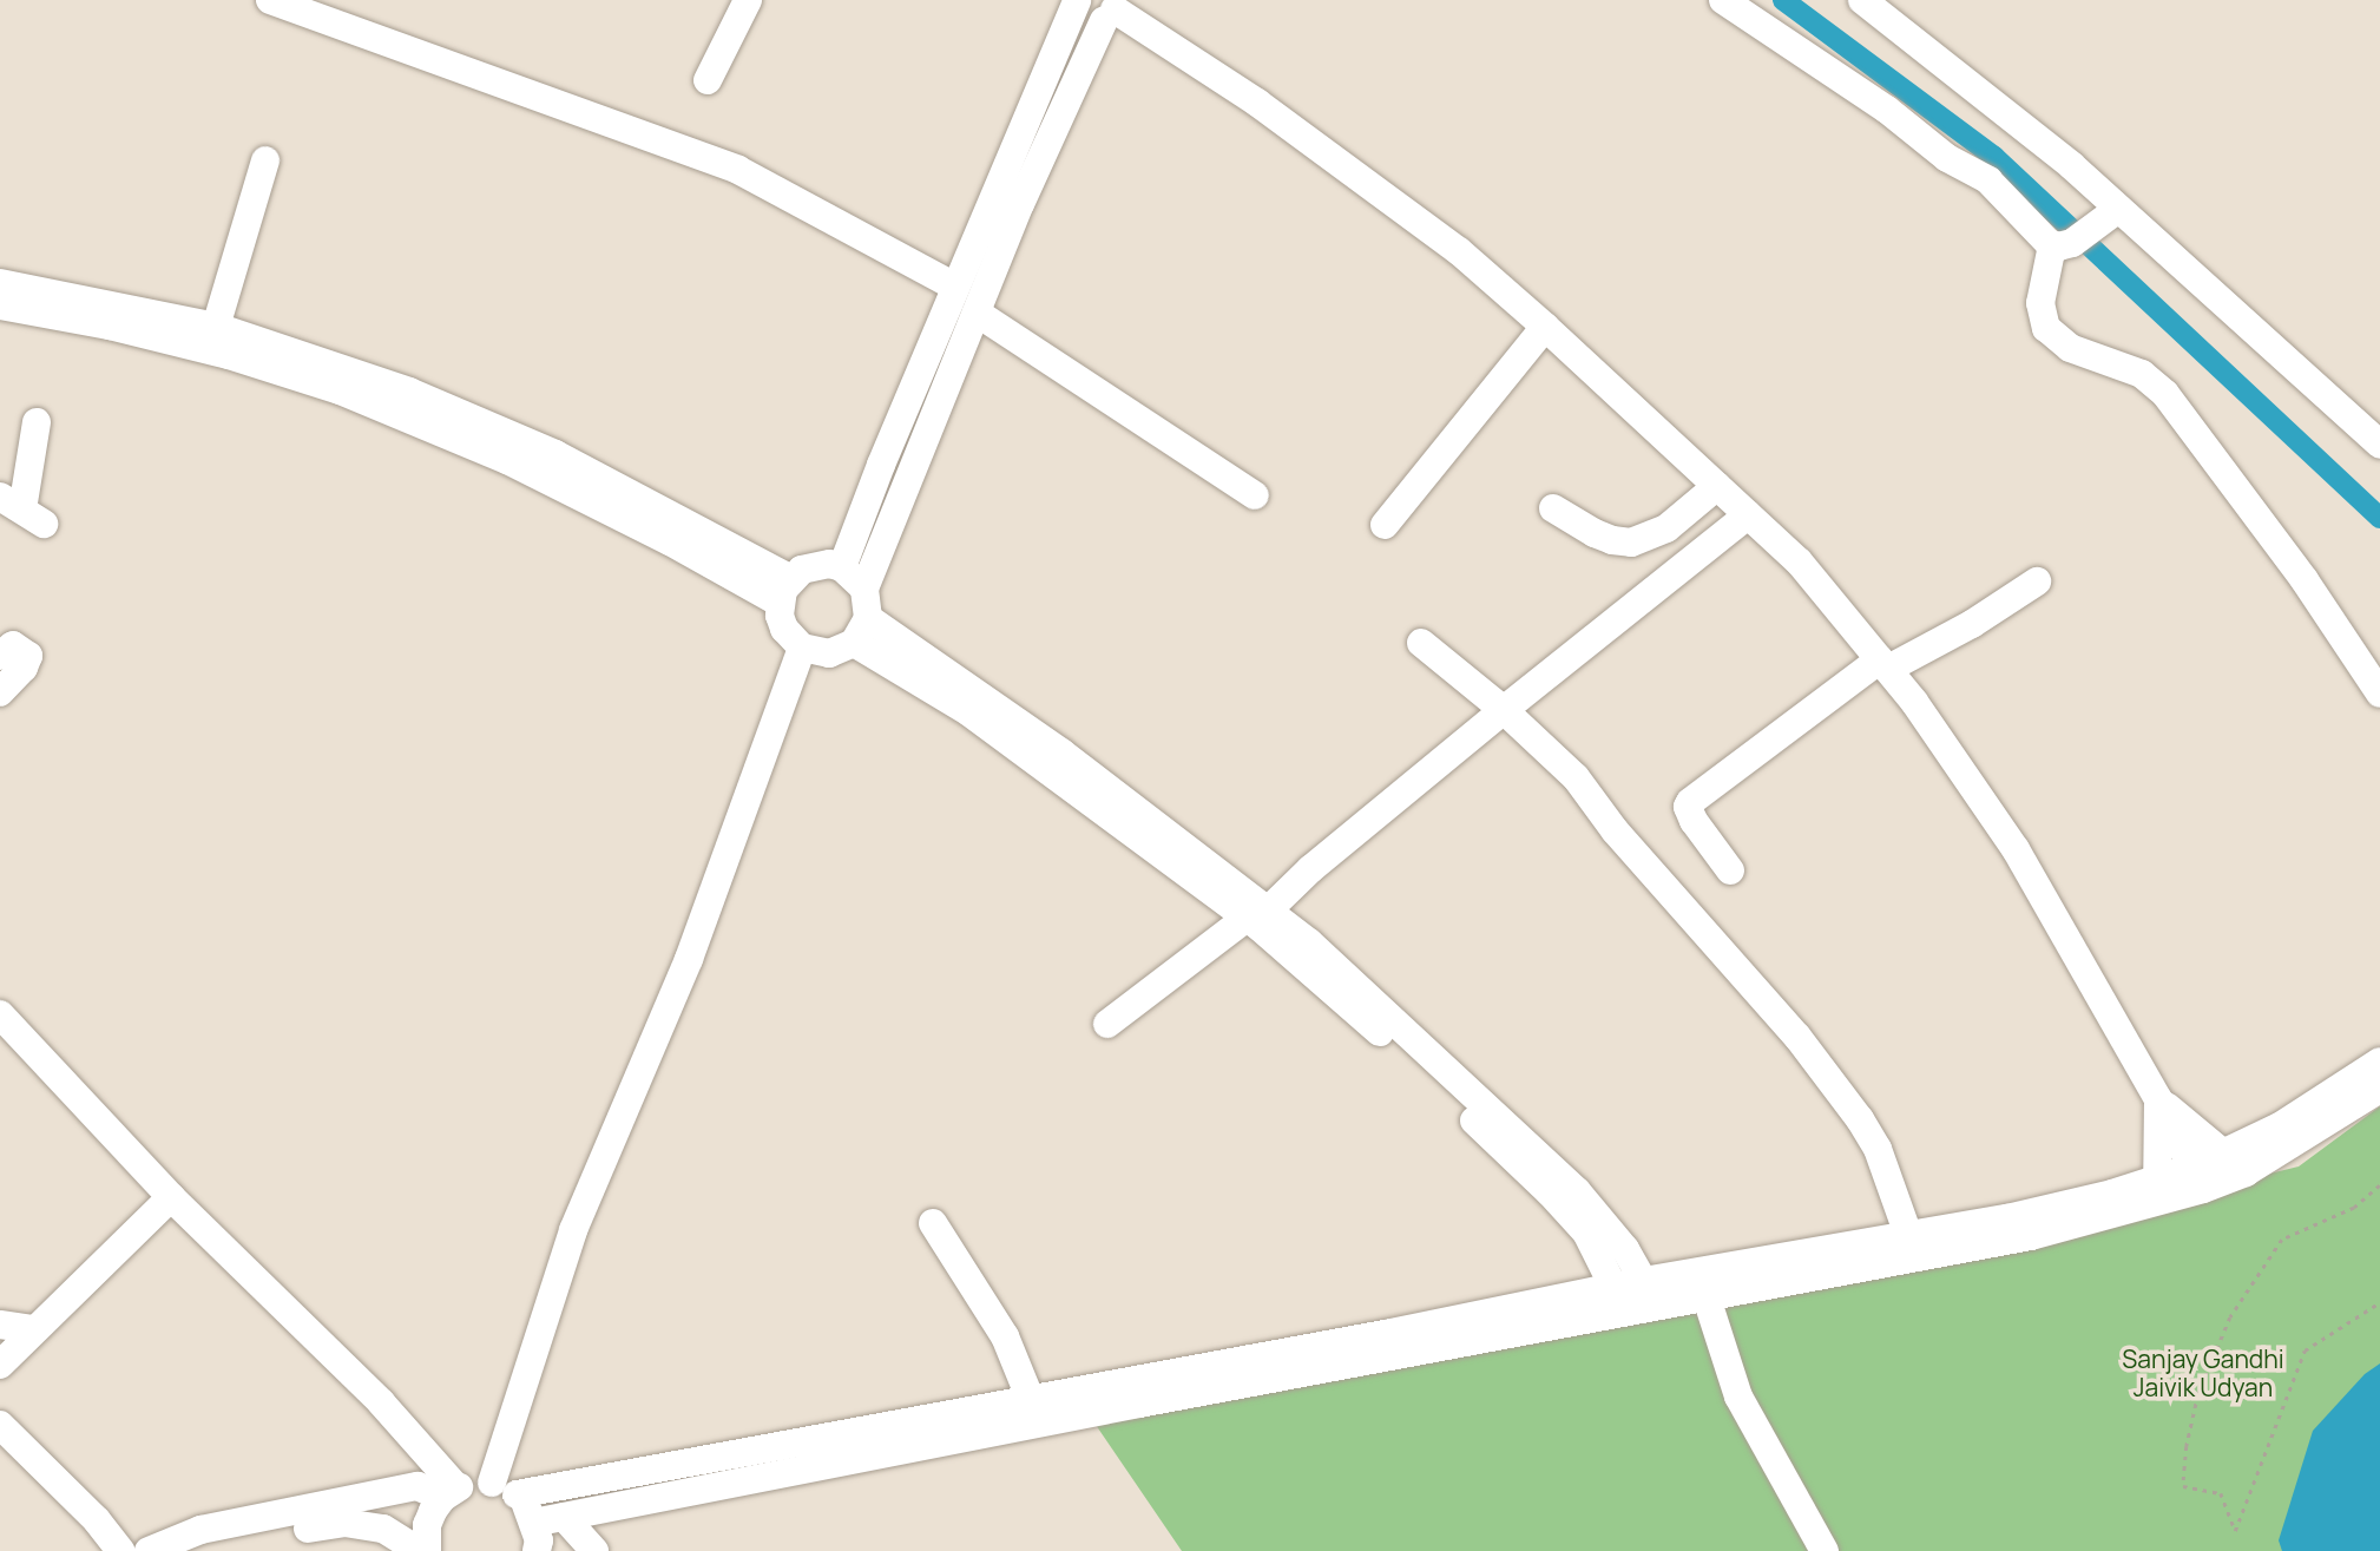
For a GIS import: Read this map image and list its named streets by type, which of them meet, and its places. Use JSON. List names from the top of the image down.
{
  "parks": ["Sanjay Gandhi Jaivik Udyan"]
}
